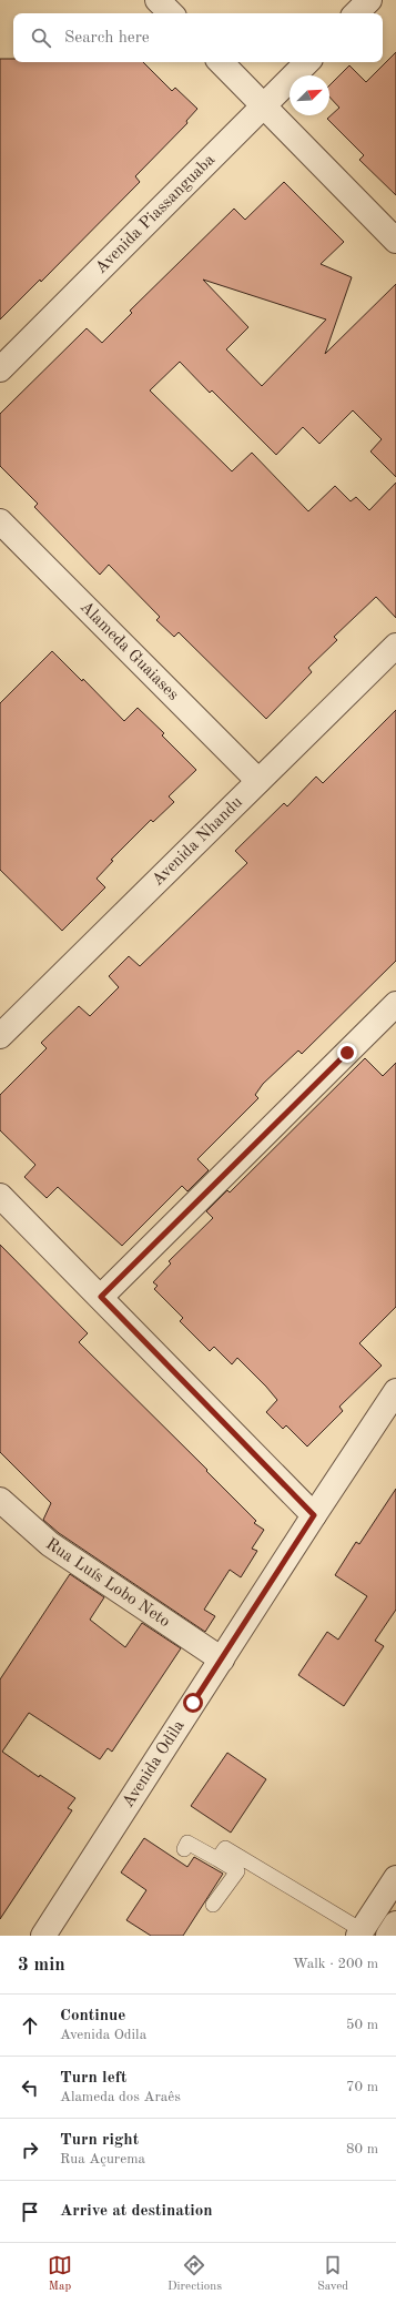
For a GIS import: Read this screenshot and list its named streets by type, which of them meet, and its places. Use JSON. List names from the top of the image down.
{
  "streets": {
    "street": [
      "Avenida Piassanguaba",
      "Alameda Guaiases",
      "Avenida Nhandu",
      "Rua Luís Lobo Neto",
      "Avenida Odila"
    ]
  },
  "crossings": [
    ["Alameda Guaiases", "Avenida Nhandu"],
    ["Rua Luís Lobo Neto", "Avenida Odila"]
  ],
  "north": "top right",
  "page": {
    "search": "Search here",
    "heading": ["3 min", "Walk · 200 m"],
    "list": [
      ["Continue", "Avenida Odila", "50 m"],
      ["Turn left", "Alameda dos Araês", "70 m"],
      ["Turn right", "Rua Açurema", "80 m"],
      "Arrive at destination"
    ],
    "nav": ["Map", "Directions", "Saved"]
  }
}
